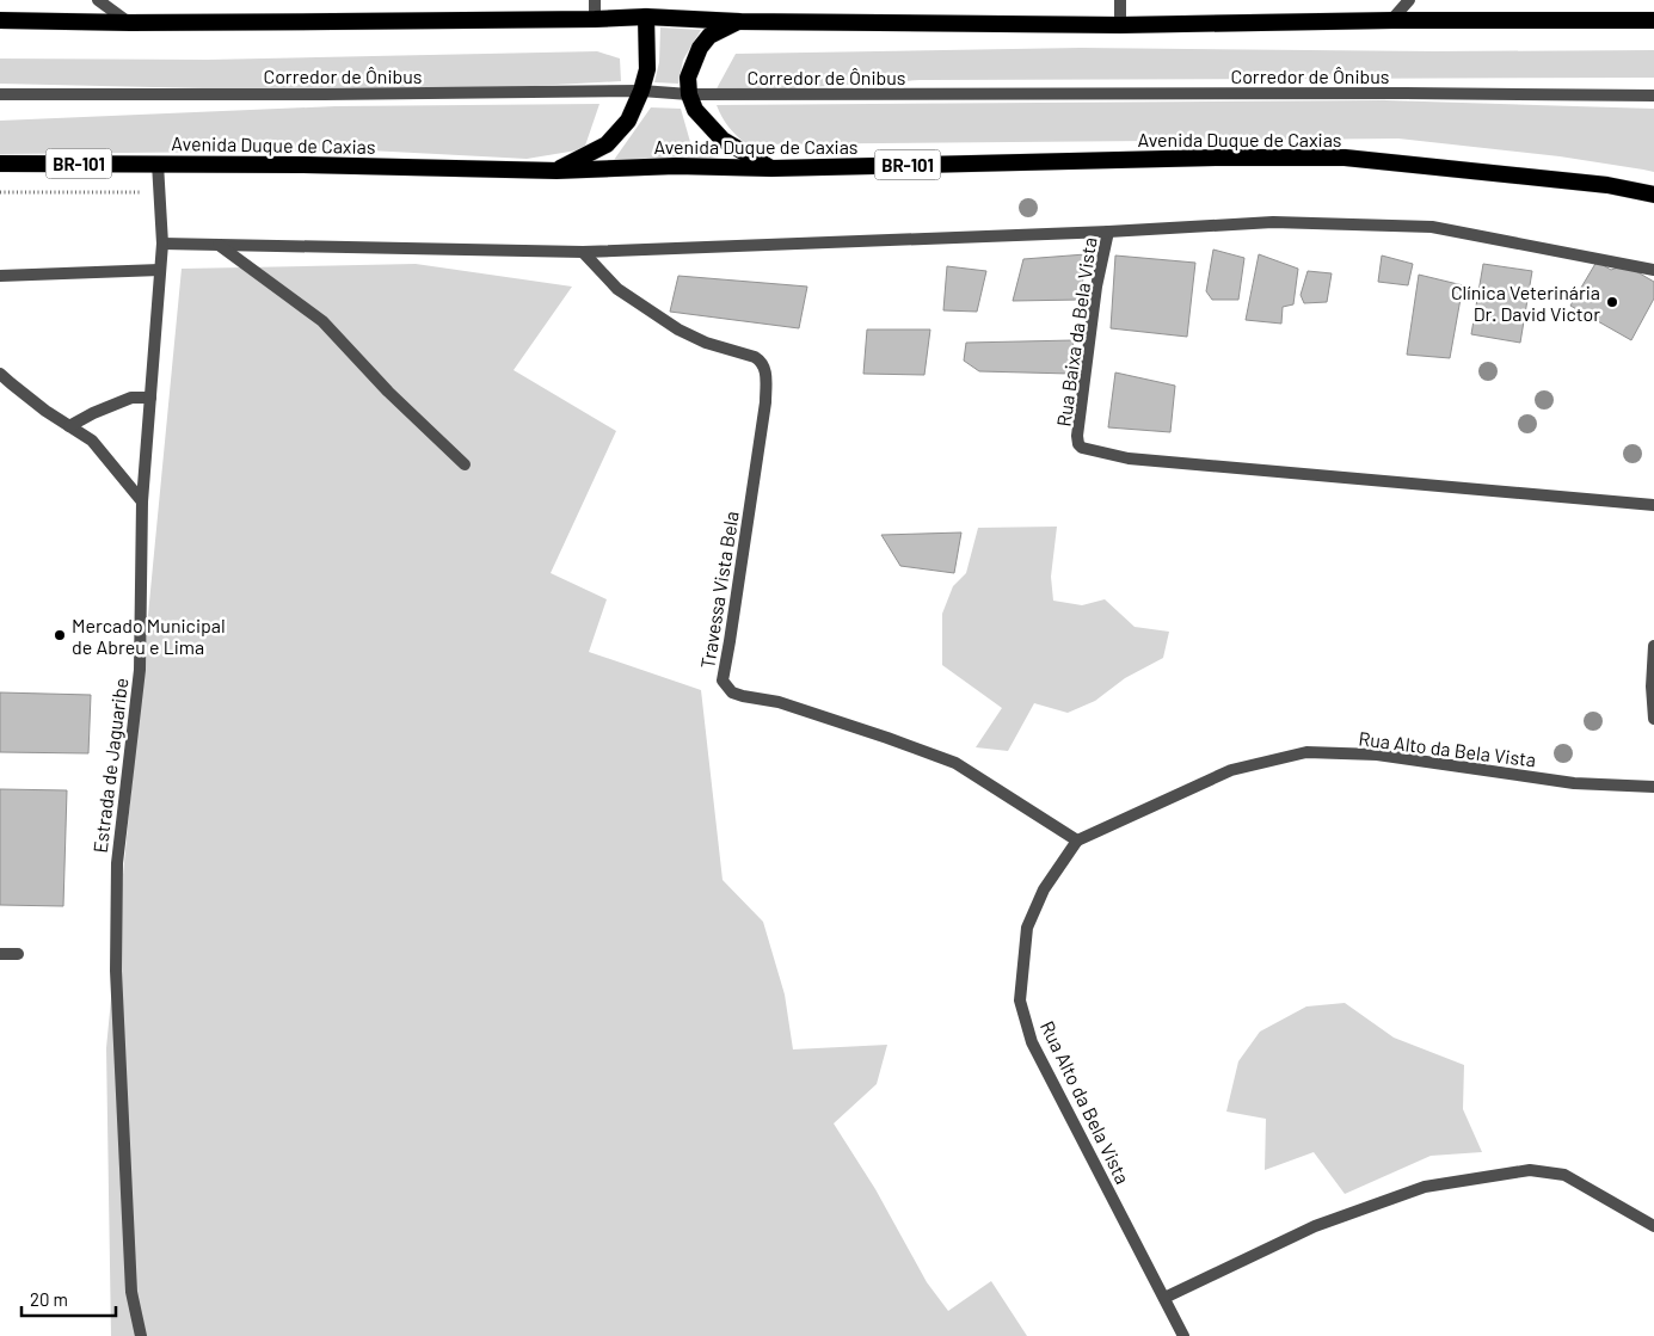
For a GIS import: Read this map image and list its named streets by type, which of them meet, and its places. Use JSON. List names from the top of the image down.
{
  "streets": {
    "highway": ["Avenida Duque de Caxias", "BR-101"],
    "street": [
      "Corredor de Ônibus",
      "Rua Baixa da Bela Vista",
      "Travessa Vista Bela",
      "Rua Alto da Bela Vista",
      "Estrada de Jaguaribe"
    ]
  },
  "crossings": [
    ["Avenida Duque de Caxias", "Estrada de Jaguaribe"],
    ["Travessa Vista Bela", "Rua Alto da Bela Vista"]
  ],
  "places": ["Clínica Veterinária Dr. David Victor", "Mercado Municipal de Abreu e Lima"],
  "scale_bar": "20 m"
}
